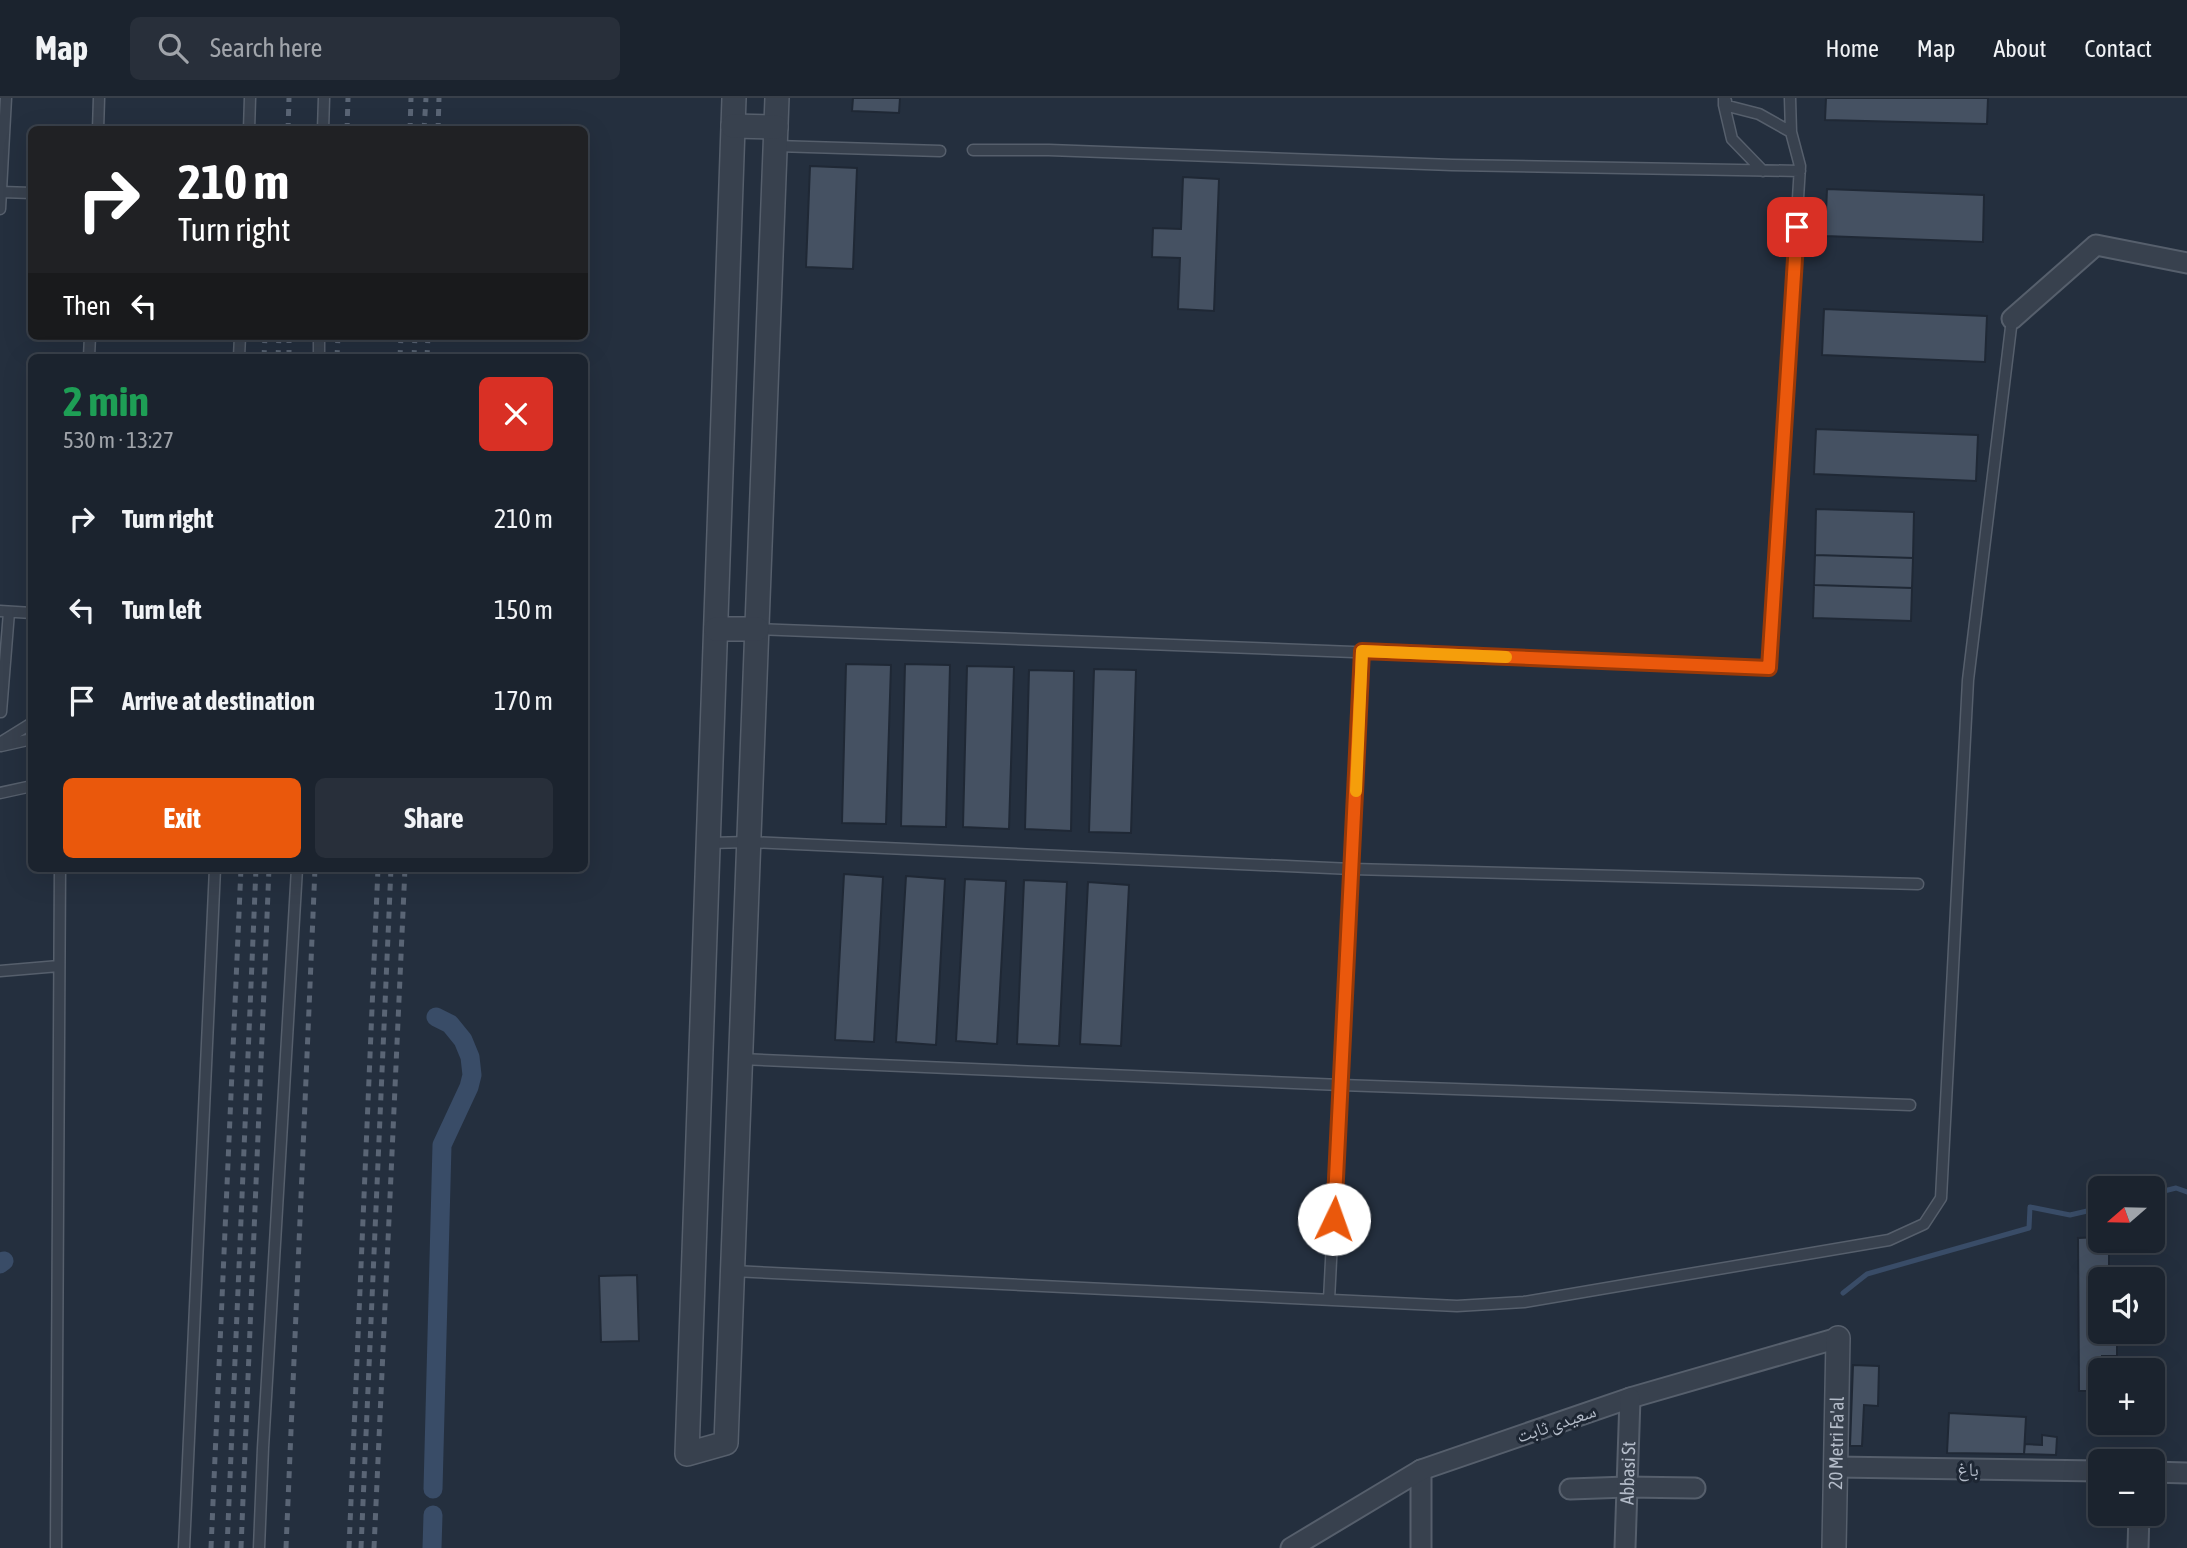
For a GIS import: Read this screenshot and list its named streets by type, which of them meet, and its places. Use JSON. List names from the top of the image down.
{
  "streets": {
    "street": [
      "سعیدی ثابت",
      "20 Metri Fa'al",
      "باغ",
      "Abbasi St"
    ]
  },
  "crossings": [
    ["سعیدی ثابت", "20 Metri Fa'al"],
    ["سعیدی ثابت", "Abbasi St"],
    ["20 Metri Fa'al", "باغ"]
  ],
  "north": "left",
  "page": {
    "header": "Map",
    "search": "Search here",
    "nav": [
      "Home",
      "Map",
      "About",
      "Contact"
    ],
    "turn": ["210 m", "Turn right"],
    "then": "Then",
    "heading": ["2 min", "530 m · 13:27"],
    "list": [
      {
        "name": "Turn right",
        "value": "210 m"
      },
      {
        "name": "Turn left",
        "value": "150 m"
      },
      {
        "name": "Arrive at destination",
        "value": "170 m"
      }
    ],
    "buttons": ["Exit", "Share"],
    "map_buttons": ["+", "−"]
  }
}
